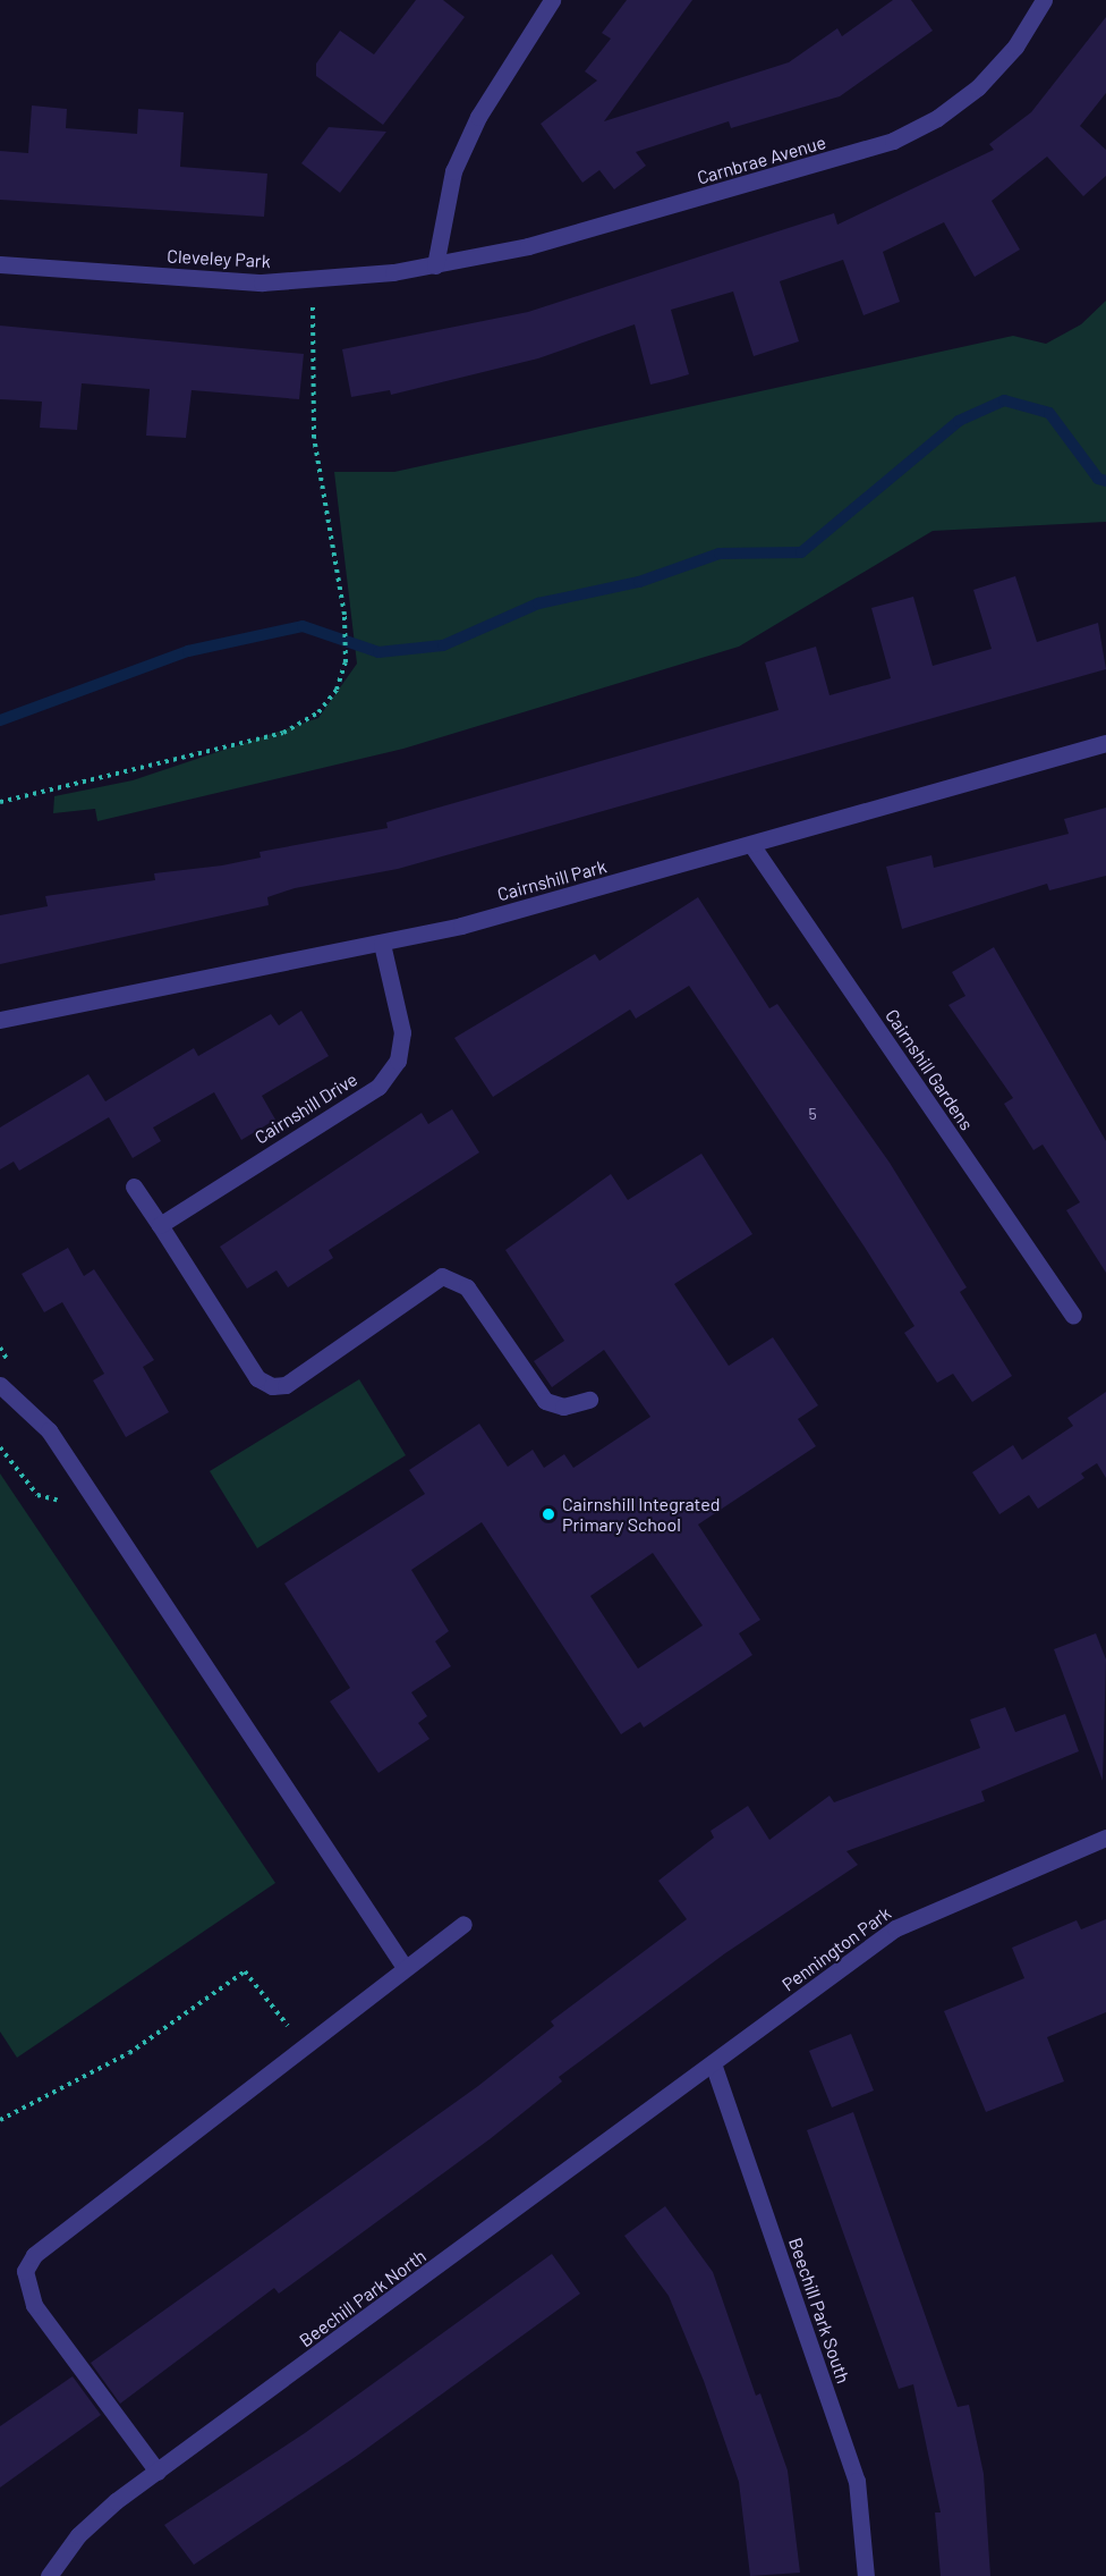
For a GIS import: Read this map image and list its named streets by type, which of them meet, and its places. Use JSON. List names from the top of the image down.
{
  "streets": {
    "street": [
      "Carnbrae Avenue",
      "Cleveley Park",
      "Cairnshill Park",
      "Cairnshill Gardens",
      "Cairnshill Drive",
      "Pennington Park",
      "Beechill Park North",
      "Beechill Park South"
    ]
  },
  "crossings": [
    ["Carnbrae Avenue", "Cleveley Park"],
    ["Cairnshill Park", "Cairnshill Gardens"],
    ["Cairnshill Park", "Cairnshill Drive"],
    ["Pennington Park", "Beechill Park North"],
    ["Pennington Park", "Beechill Park South"],
    ["Beechill Park North", "Beechill Park South"]
  ],
  "places": ["Cairnshill Integrated Primary School"],
  "house_numbers": ["5"]
}
